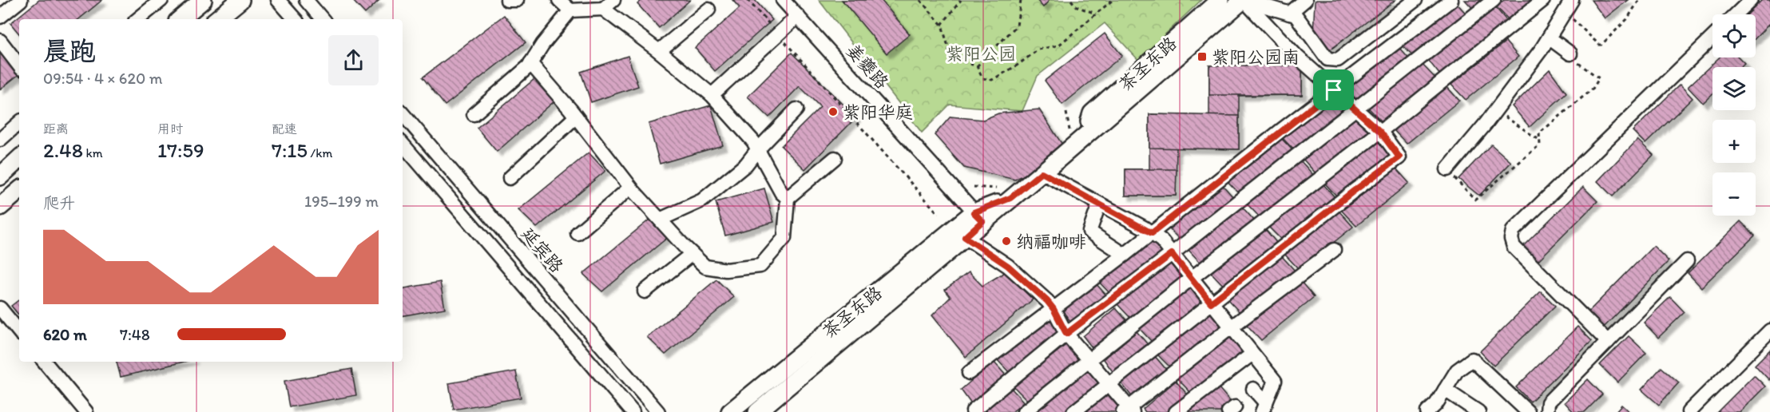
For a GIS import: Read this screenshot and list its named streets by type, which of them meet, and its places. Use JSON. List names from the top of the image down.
{
  "streets": {
    "main road": ["茶圣东路"],
    "street": ["姜夔路", "延宾路"]
  },
  "crossings": [
    ["茶圣东路", "姜夔路"]
  ],
  "parks": ["紫阳公园"],
  "places": {
    "transit": ["紫阳公园南"],
    "other": ["紫阳华庭", "纳福咖啡"]
  },
  "page": {
    "map_buttons": ["+", "−"],
    "heading": ["晨跑", "09:54 · 4 × 620 m"],
    "stats": [
      ["距离", "2.48 km"],
      ["用时", "17:59"],
      ["配速", "7:15 /km"]
    ],
    "chart": ["爬升", "195–199 m"],
    "list": [
      {
        "name": "620 m",
        "note": "7:48"
      }
    ]
  }
}
